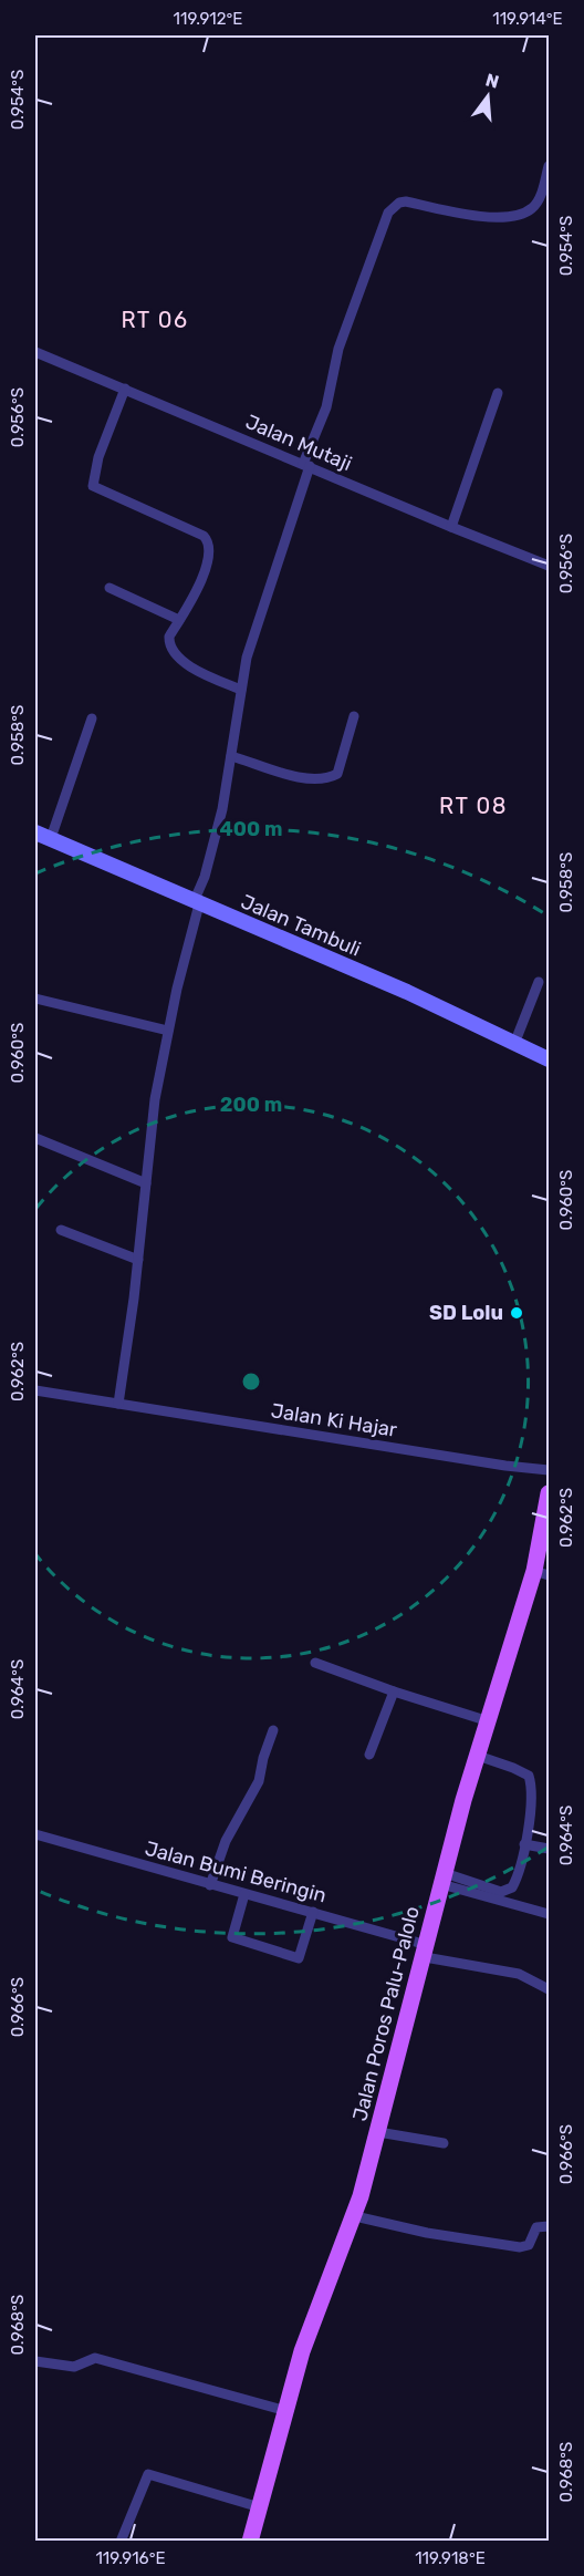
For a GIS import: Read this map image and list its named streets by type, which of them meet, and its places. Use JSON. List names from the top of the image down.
{
  "streets": {
    "main road": ["Jalan Poros Palu-Palolo"],
    "street": [
      "Jalan Mutaji",
      "Jalan Tambuli",
      "Jalan Ki Hajar",
      "Jalan Bumi Beringin"
    ]
  },
  "crossings": [
    ["Jalan Bumi Beringin", "Jalan Poros Palu-Palolo"]
  ],
  "districts": ["RT 06", "RT 08"],
  "places": ["SD Lolu"],
  "north": "top",
  "coordinates": [
    "119.912°E",
    "119.914°E",
    "0.954°S",
    "0.956°S",
    "0.958°S",
    "0.960°S",
    "0.962°S",
    "0.964°S",
    "0.966°S",
    "0.968°S",
    "119.916°E",
    "119.918°E"
  ],
  "rings": ["400 m", "200 m"]
}
